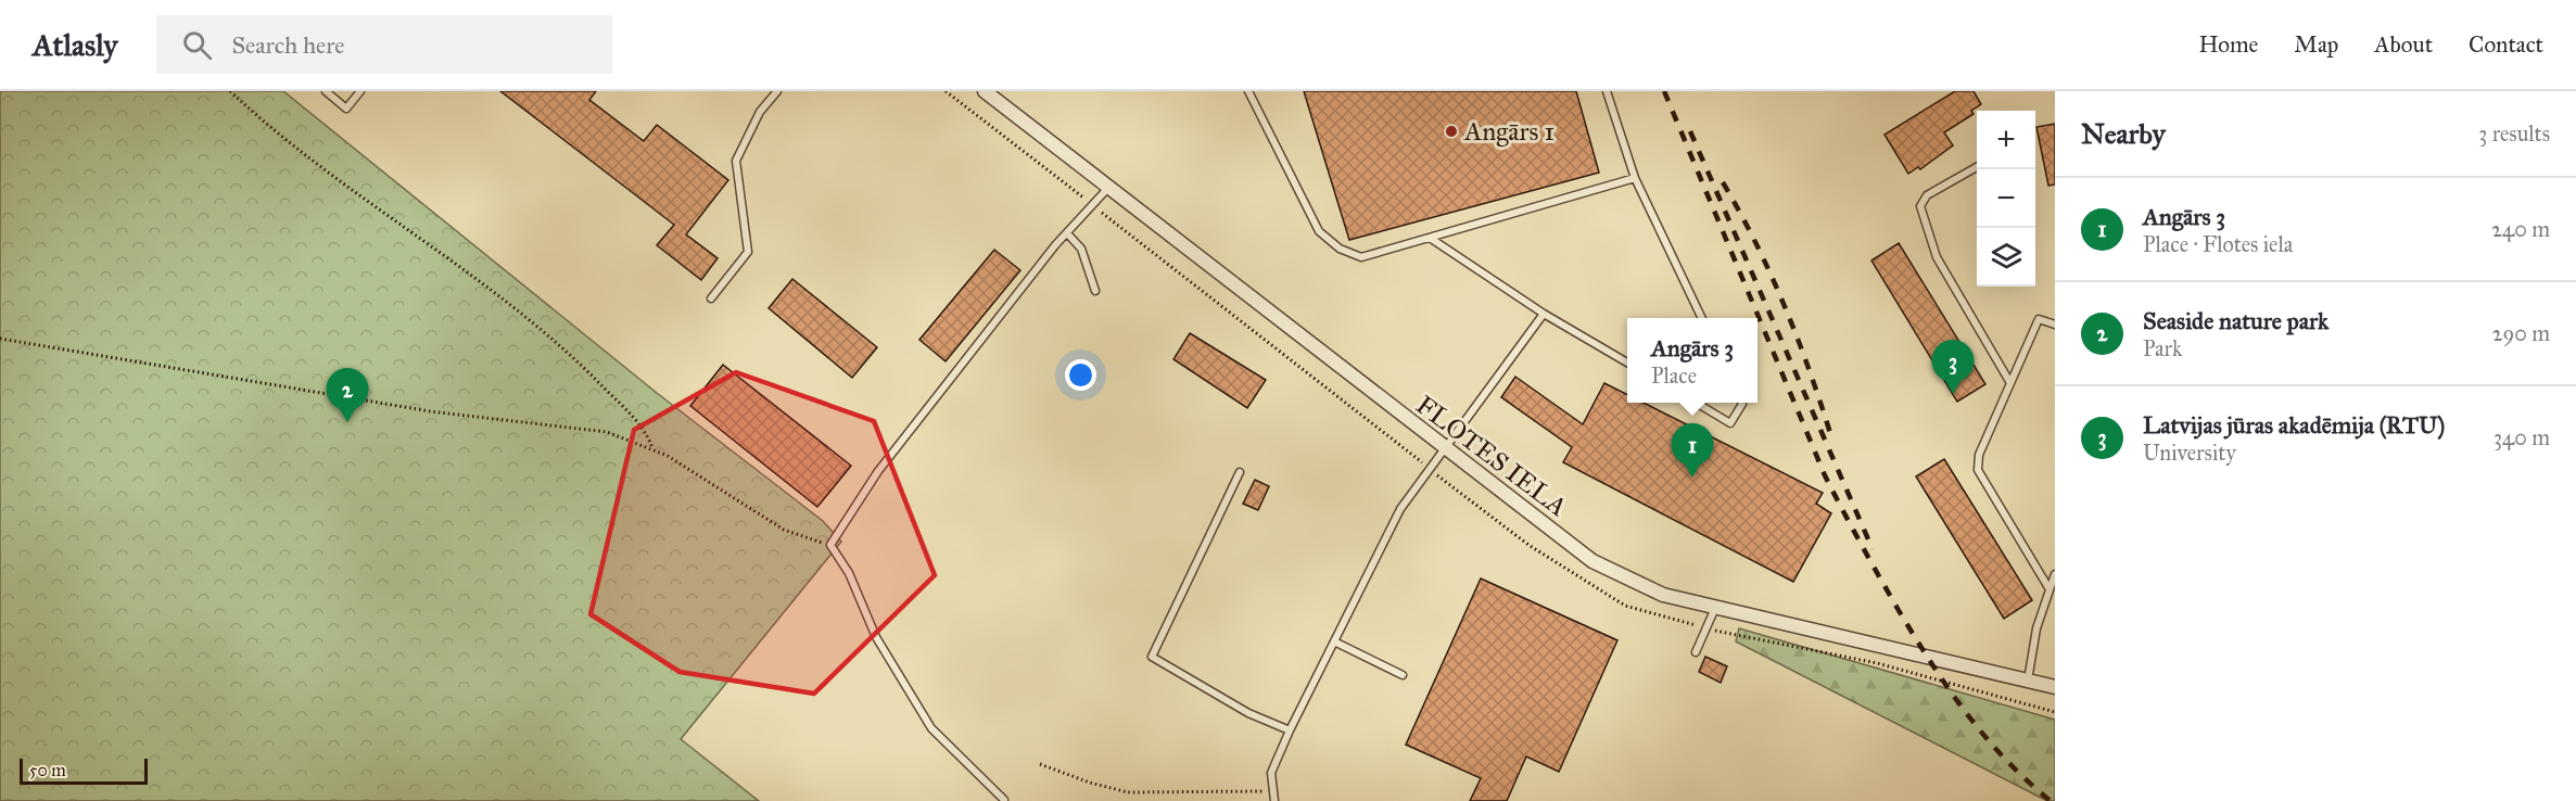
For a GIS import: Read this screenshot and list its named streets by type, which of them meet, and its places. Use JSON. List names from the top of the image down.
{
  "streets": {
    "street": ["FLOTES IELA"]
  },
  "places": ["Angārs 1"],
  "scale_bar": "50 m",
  "page": {
    "header": "Atlasly",
    "search": "Search here",
    "nav": [
      "Home",
      "Map",
      "About",
      "Contact"
    ],
    "heading": ["Nearby", "3 results"],
    "map_buttons": ["+", "−"],
    "list": [
      {
        "mark": "1",
        "name": "Angārs 3",
        "note": "Place · Flotes iela",
        "value": "240 m"
      },
      {
        "mark": "2",
        "name": "Seaside nature park",
        "note": "Park",
        "value": "290 m"
      },
      {
        "mark": "3",
        "name": "Latvijas jūras akadēmija (RTU)",
        "note": "University",
        "value": "340 m"
      }
    ],
    "popup": ["Angārs 3", "Place"],
    "pins": ["3", "2", "1"],
    "scale": "50 m"
  }
}
